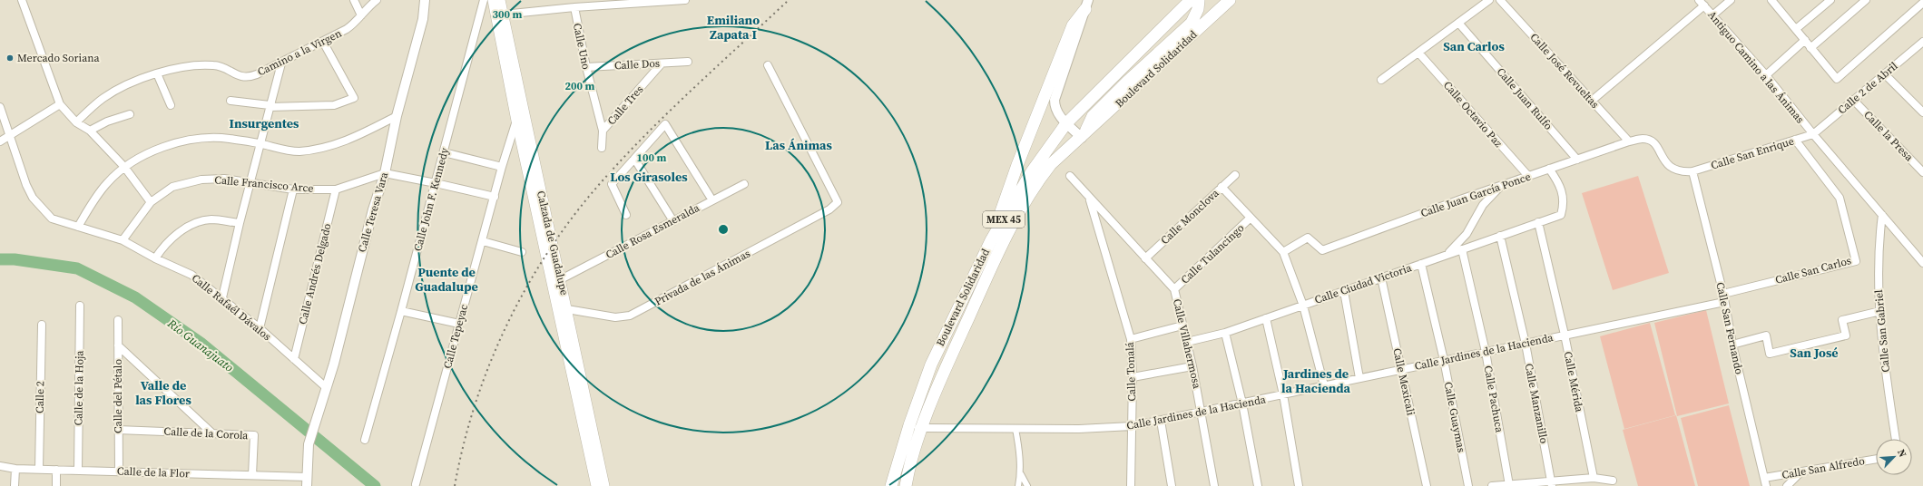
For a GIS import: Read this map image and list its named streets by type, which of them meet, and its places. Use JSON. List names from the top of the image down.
{
  "streets": {
    "highway": ["Boulevard Solidaridad", "MEX 45"],
    "main road": ["Calzada de Guadalupe"],
    "street": [
      "Calle Uno",
      "Camino a la Virgen",
      "Calle Dos",
      "Antiguo Camino a las Ánimas",
      "Calle José Revueltas",
      "Calle 2 de Abril",
      "Calle Juan Rulfo",
      "Calle Tres",
      "Calle Octavio Paz",
      "Calle la Presa",
      "Calle San Enrique",
      "Calle Francisco Arce",
      "Calle Juan García Ponce",
      "Calle John F. Kennedy",
      "Calle Teresa Vara",
      "Calle Monclova",
      "Calle Rosa Esmeralda",
      "Calle Tulancingo",
      "Calle San Carlos",
      "Calle Andrés Delgado",
      "Privada de las Ánimas",
      "Calle Ciudad Victoria",
      "Calle Rafaél Dávalos",
      "Calle San Fernando",
      "Calle San Gabriel",
      "Calle Tepeyac",
      "Calle Villahermosa",
      "Calle Jardines de la Hacienda",
      "Calle Tonalá",
      "Calle Mexicali",
      "Calle Mérida",
      "Calle de la Hoja",
      "Calle del Pétalo",
      "Calle 2",
      "Calle Pachuca",
      "Calle Manzanillo",
      "Calle Guaymas",
      "Calle de la Corola",
      "Calle San Alfredo",
      "Calle de la Flor"
    ]
  },
  "crossings": [
    ["Calle Uno", "Calle Dos"],
    ["Calle Uno", "Calle Tres"],
    ["Calle Dos", "Calle Tres"],
    ["Antiguo Camino a las Ánimas", "Calle 2 de Abril"],
    ["Antiguo Camino a las Ánimas", "Calle San Enrique"],
    ["Antiguo Camino a las Ánimas", "Calle San Gabriel"],
    ["Boulevard Solidaridad", "Calle Jardines de la Hacienda"],
    ["Calle José Revueltas", "Calle Juan García Ponce"],
    ["Calle 2 de Abril", "Calle la Presa"],
    ["Calle 2 de Abril", "Calle San Enrique"],
    ["Calle Juan Rulfo", "Calle Juan García Ponce"],
    ["Calle Octavio Paz", "Calle Juan García Ponce"],
    ["Calle San Enrique", "Calle Juan García Ponce"],
    ["Calle San Enrique", "Calle San Carlos"],
    ["Calle San Enrique", "Calle San Fernando"],
    ["Calle Francisco Arce", "Calle Teresa Vara"],
    ["Calle Francisco Arce", "Calle Andrés Delgado"],
    ["Calle Francisco Arce", "Calle Rafaél Dávalos"],
    ["Calle Juan García Ponce", "Calle Ciudad Victoria"],
    ["Calle Juan García Ponce", "Calle San Fernando"],
    ["Calle Teresa Vara", "Calle Rafaél Dávalos"],
    ["Calle Teresa Vara", "Calle de la Flor"],
    ["Calle Monclova", "Calle Villahermosa"],
    ["Calle Rosa Esmeralda", "Calzada de Guadalupe"],
    ["Calzada de Guadalupe", "Privada de las Ánimas"],
    ["Calzada de Guadalupe", "Calle Tepeyac"],
    ["Calle Tulancingo", "Calle Villahermosa"],
    ["Calle San Carlos", "Calle San Fernando"],
    ["Calle Andrés Delgado", "Calle Rafaél Dávalos"],
    ["Calle Ciudad Victoria", "Calle Villahermosa"],
    ["Calle Ciudad Victoria", "Calle Mexicali"],
    ["Calle Ciudad Victoria", "Calle Mérida"],
    ["Calle Ciudad Victoria", "Calle Pachuca"],
    ["Calle Ciudad Victoria", "Calle Manzanillo"],
    ["Calle Ciudad Victoria", "Calle Guaymas"],
    ["Calle San Fernando", "Calle Jardines de la Hacienda"],
    ["Calle San Fernando", "Calle San Alfredo"],
    ["Calle Villahermosa", "Calle Jardines de la Hacienda"],
    ["Calle Villahermosa", "Calle Tonalá"],
    ["Calle Jardines de la Hacienda", "Calle Tonalá"],
    ["Calle Jardines de la Hacienda", "Calle Mexicali"],
    ["Calle Jardines de la Hacienda", "Calle Mérida"],
    ["Calle Jardines de la Hacienda", "Calle Pachuca"],
    ["Calle Jardines de la Hacienda", "Calle Manzanillo"],
    ["Calle Jardines de la Hacienda", "Calle Guaymas"],
    ["Calle de la Hoja", "Calle de la Flor"],
    ["Calle del Pétalo", "Calle de la Corola"],
    ["Calle del Pétalo", "Calle de la Flor"],
    ["Calle 2", "Calle de la Flor"],
    ["Calle de la Corola", "Calle de la Flor"]
  ],
  "districts": [
    "Emiliano Zapata I",
    "San Carlos",
    "Insurgentes",
    "Las Ánimas",
    "Los Girasoles",
    "Puente de Guadalupe",
    "San José",
    "Jardines de la Hacienda",
    "Valle de las Flores"
  ],
  "water": ["Río Guanajuato"],
  "places": ["Mercado Soriana"],
  "north": "top right",
  "rings": ["300 m", "200 m", "100 m"]
}
